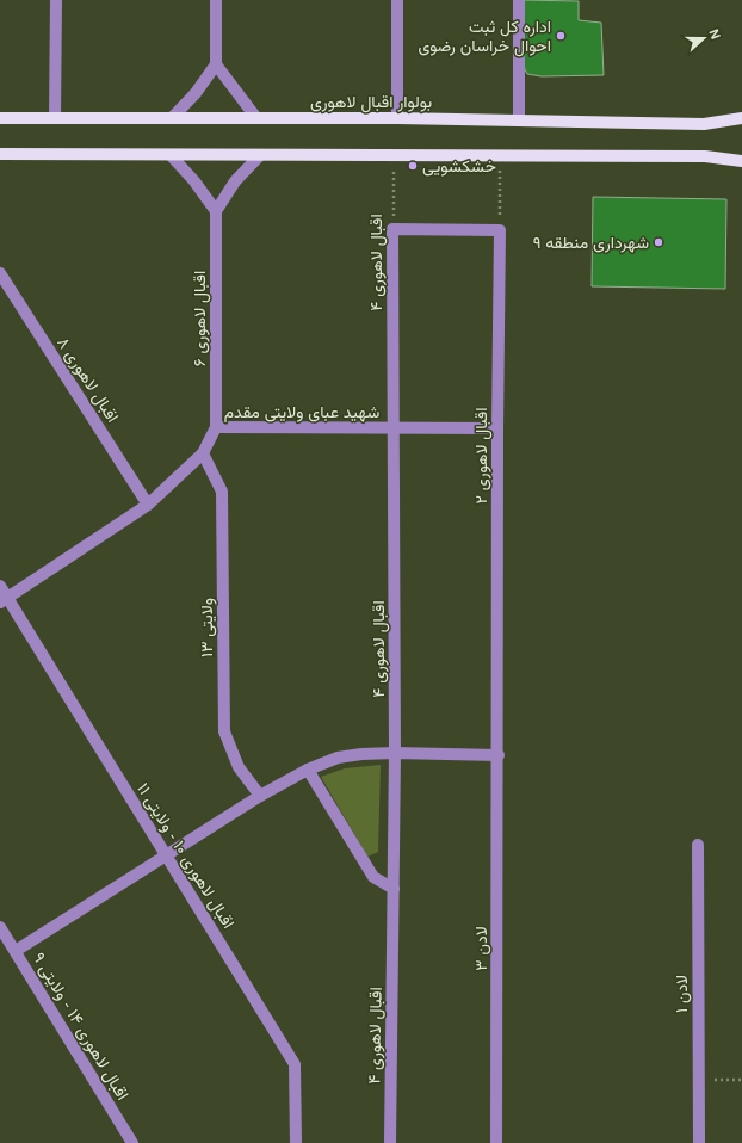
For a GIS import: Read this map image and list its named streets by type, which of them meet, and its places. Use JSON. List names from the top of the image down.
{
  "streets": {
    "main road": ["بولوار اقبال لاهوری"],
    "street": [
      "اقبال لاهوری ۴",
      "اقبال لاهوری ۶",
      "اقبال لاهوری ۸",
      "شهید عبای ولایتی مقدم",
      "اقبال لاهوری ۲",
      "ولایتی ۱۳",
      "اقبال لاهوری ۱۰ - ولایتی ۱۱",
      "لادن ۳",
      "لادن ۱",
      "اقبال لاهوری ۱۴ - ولایتی ۹"
    ]
  },
  "crossings": [
    ["اقبال لاهوری ۴", "شهید عبای ولایتی مقدم"],
    ["اقبال لاهوری ۶", "شهید عبای ولایتی مقدم"],
    ["اقبال لاهوری ۸", "شهید عبای ولایتی مقدم"],
    ["شهید عبای ولایتی مقدم", "اقبال لاهوری ۲"],
    ["شهید عبای ولایتی مقدم", "ولایتی ۱۳"],
    ["شهید عبای ولایتی مقدم", "اقبال لاهوری ۱۰ - ولایتی ۱۱"],
    ["اقبال لاهوری ۲", "لادن ۳"]
  ],
  "places": ["اداره کل ثبت احوال خراسان رضوی", "خشکشویی", "شهرداری منطقه ۹"],
  "north": "right"
}
